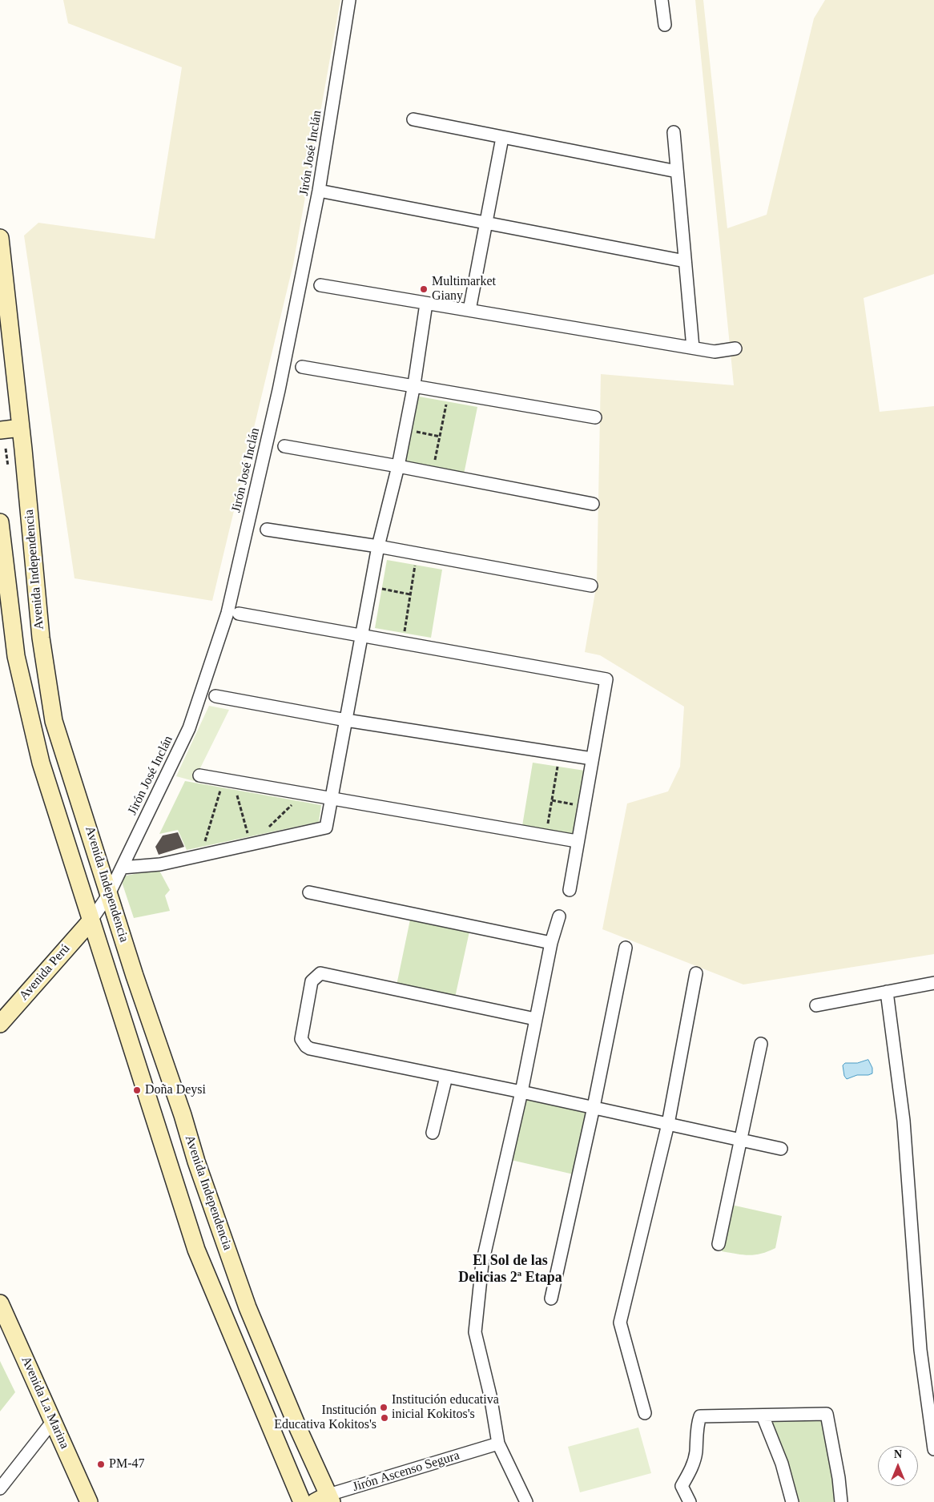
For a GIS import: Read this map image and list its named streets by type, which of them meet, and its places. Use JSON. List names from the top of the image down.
{
  "streets": {
    "main road": ["Avenida Independencia", "Avenida Perú", "Avenida La Marina"],
    "street": ["Jirón José Inclán", "Jirón Ascenso Segura"]
  },
  "crossings": [
    ["Jirón José Inclán", "Avenida Independencia"],
    ["Jirón José Inclán", "Avenida Perú"],
    ["Avenida Independencia", "Avenida Perú"],
    ["Avenida Independencia", "Jirón Ascenso Segura"]
  ],
  "districts": ["El Sol de las Delicias 2ª Etapa"],
  "places": [
    "Multimarket Giany",
    "Doña Deysi",
    "Institución educativa inicial Kokitos's",
    "Institución Educativa Kokitos's",
    "PM-47"
  ],
  "north": "top"
}
